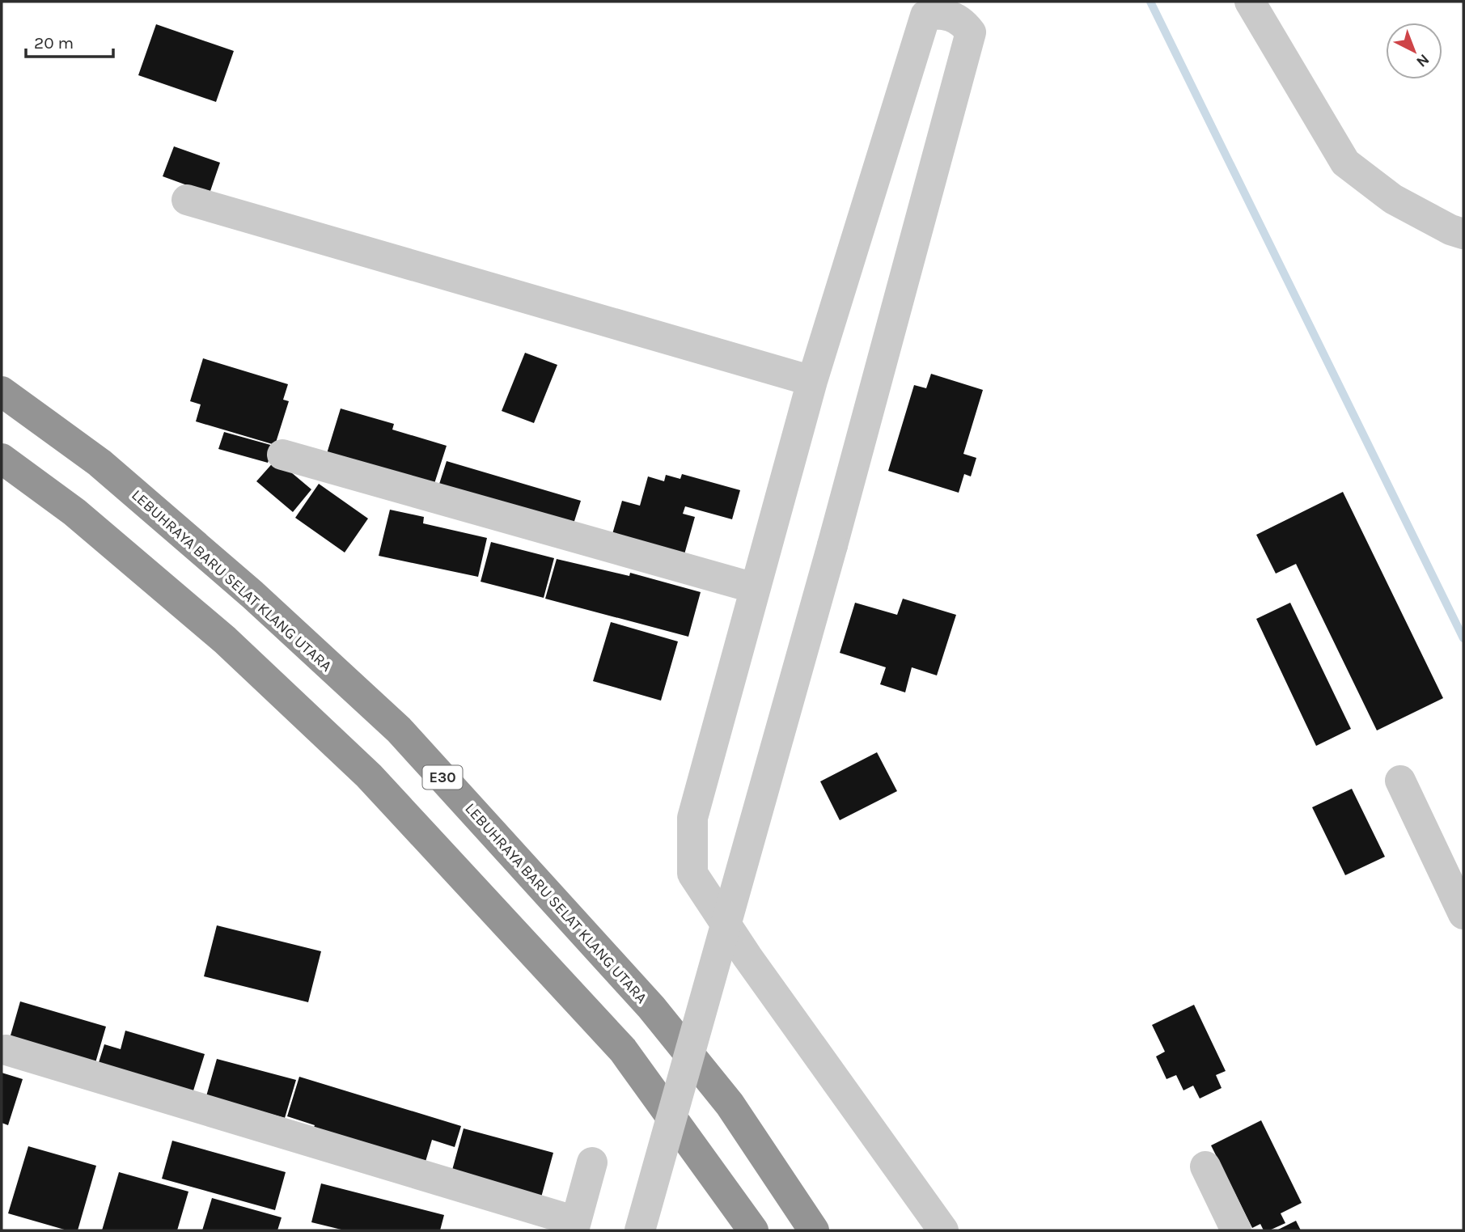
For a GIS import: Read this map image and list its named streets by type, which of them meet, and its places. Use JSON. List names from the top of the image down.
{
  "streets": {
    "highway": ["LEBUHRAYA BARU SELAT KLANG UTARA", "E30"]
  },
  "scale_bar": "20 m",
  "north": "bottom right"
}
